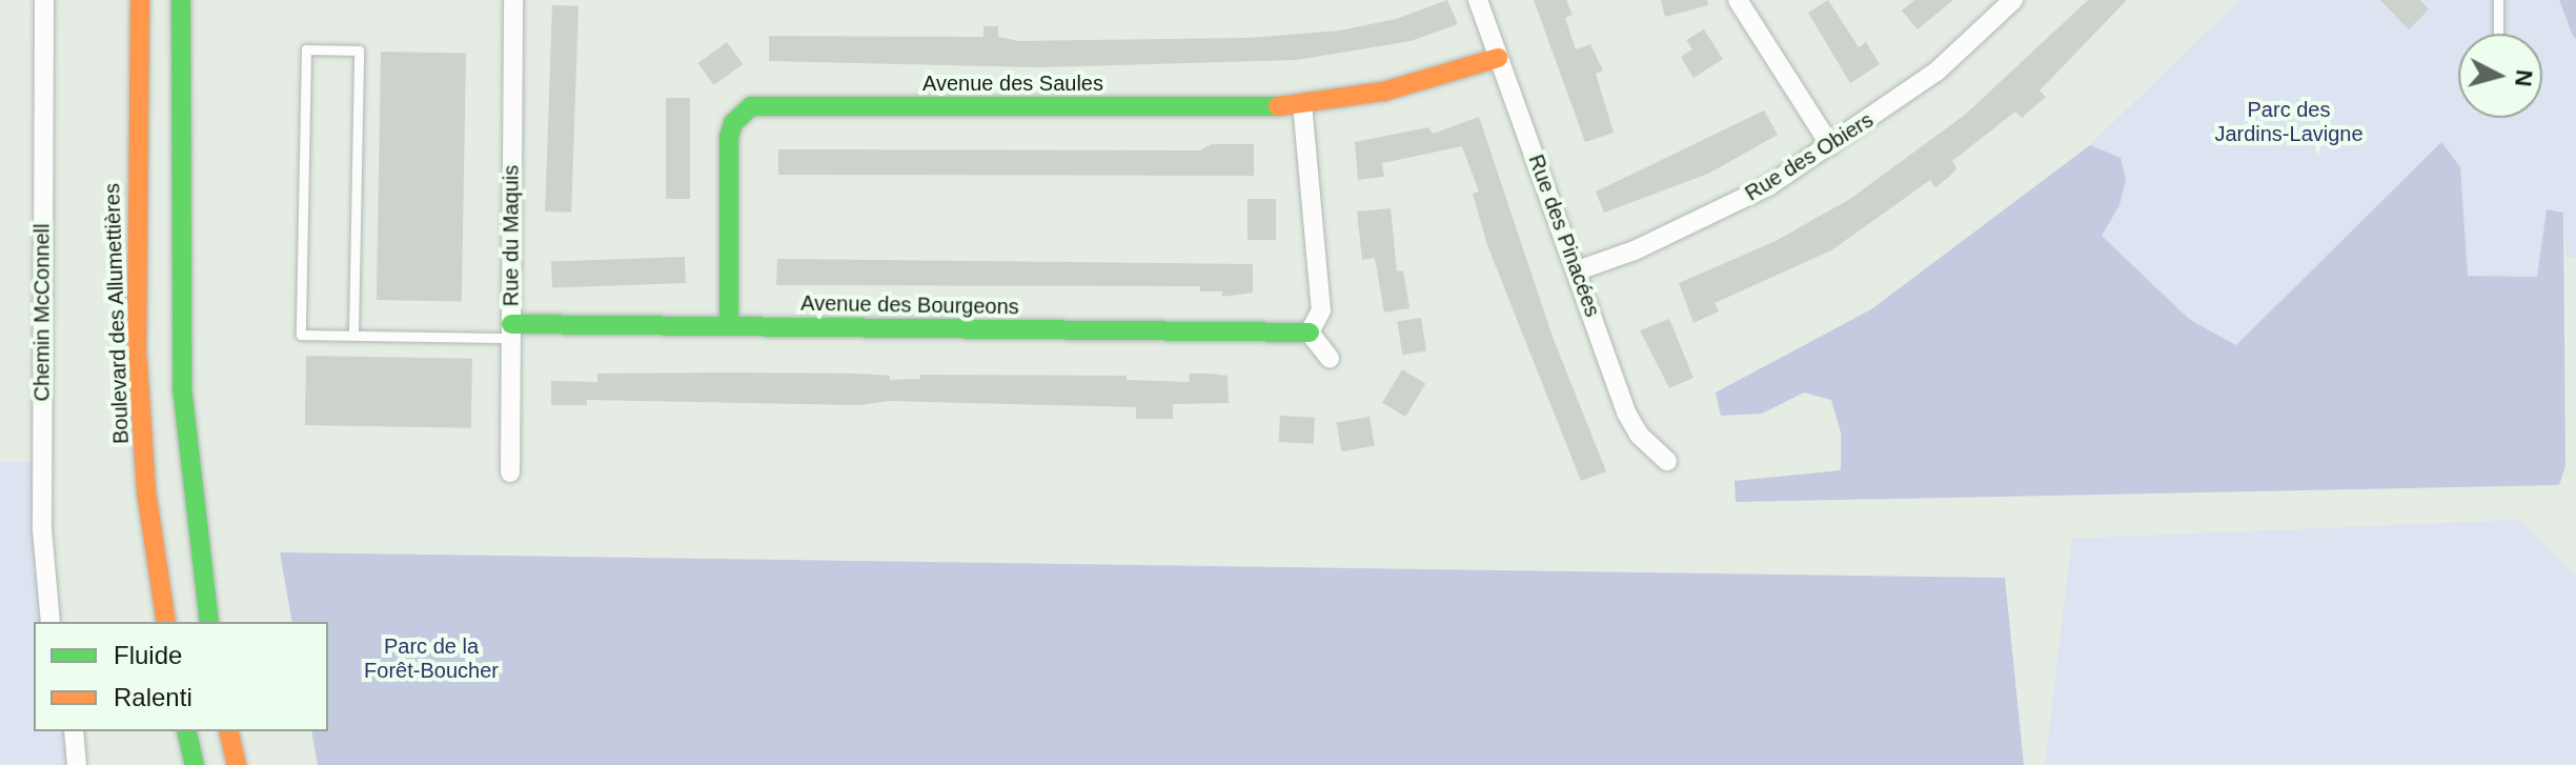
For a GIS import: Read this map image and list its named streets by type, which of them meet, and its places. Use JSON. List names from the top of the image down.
{
  "streets": {
    "main road": ["Avenue des Saules", "Avenue des Bourgeons", "Boulevard des Allumettières"],
    "street": [
      "Rue des Obiers",
      "Rue du Maquis",
      "Rue des Pinacées",
      "Chemin McConnell"
    ]
  },
  "crossings": [
    ["Avenue des Saules", "Rue des Pinacées"],
    ["Avenue des Saules", "Avenue des Bourgeons"],
    ["Rue des Obiers", "Rue des Pinacées"],
    ["Rue du Maquis", "Avenue des Bourgeons"]
  ],
  "parks": ["Parc des Jardins-Lavigne", "Parc de la Forêt-Boucher"],
  "legend": ["Fluide", "Ralenti"],
  "north": "right"
}
